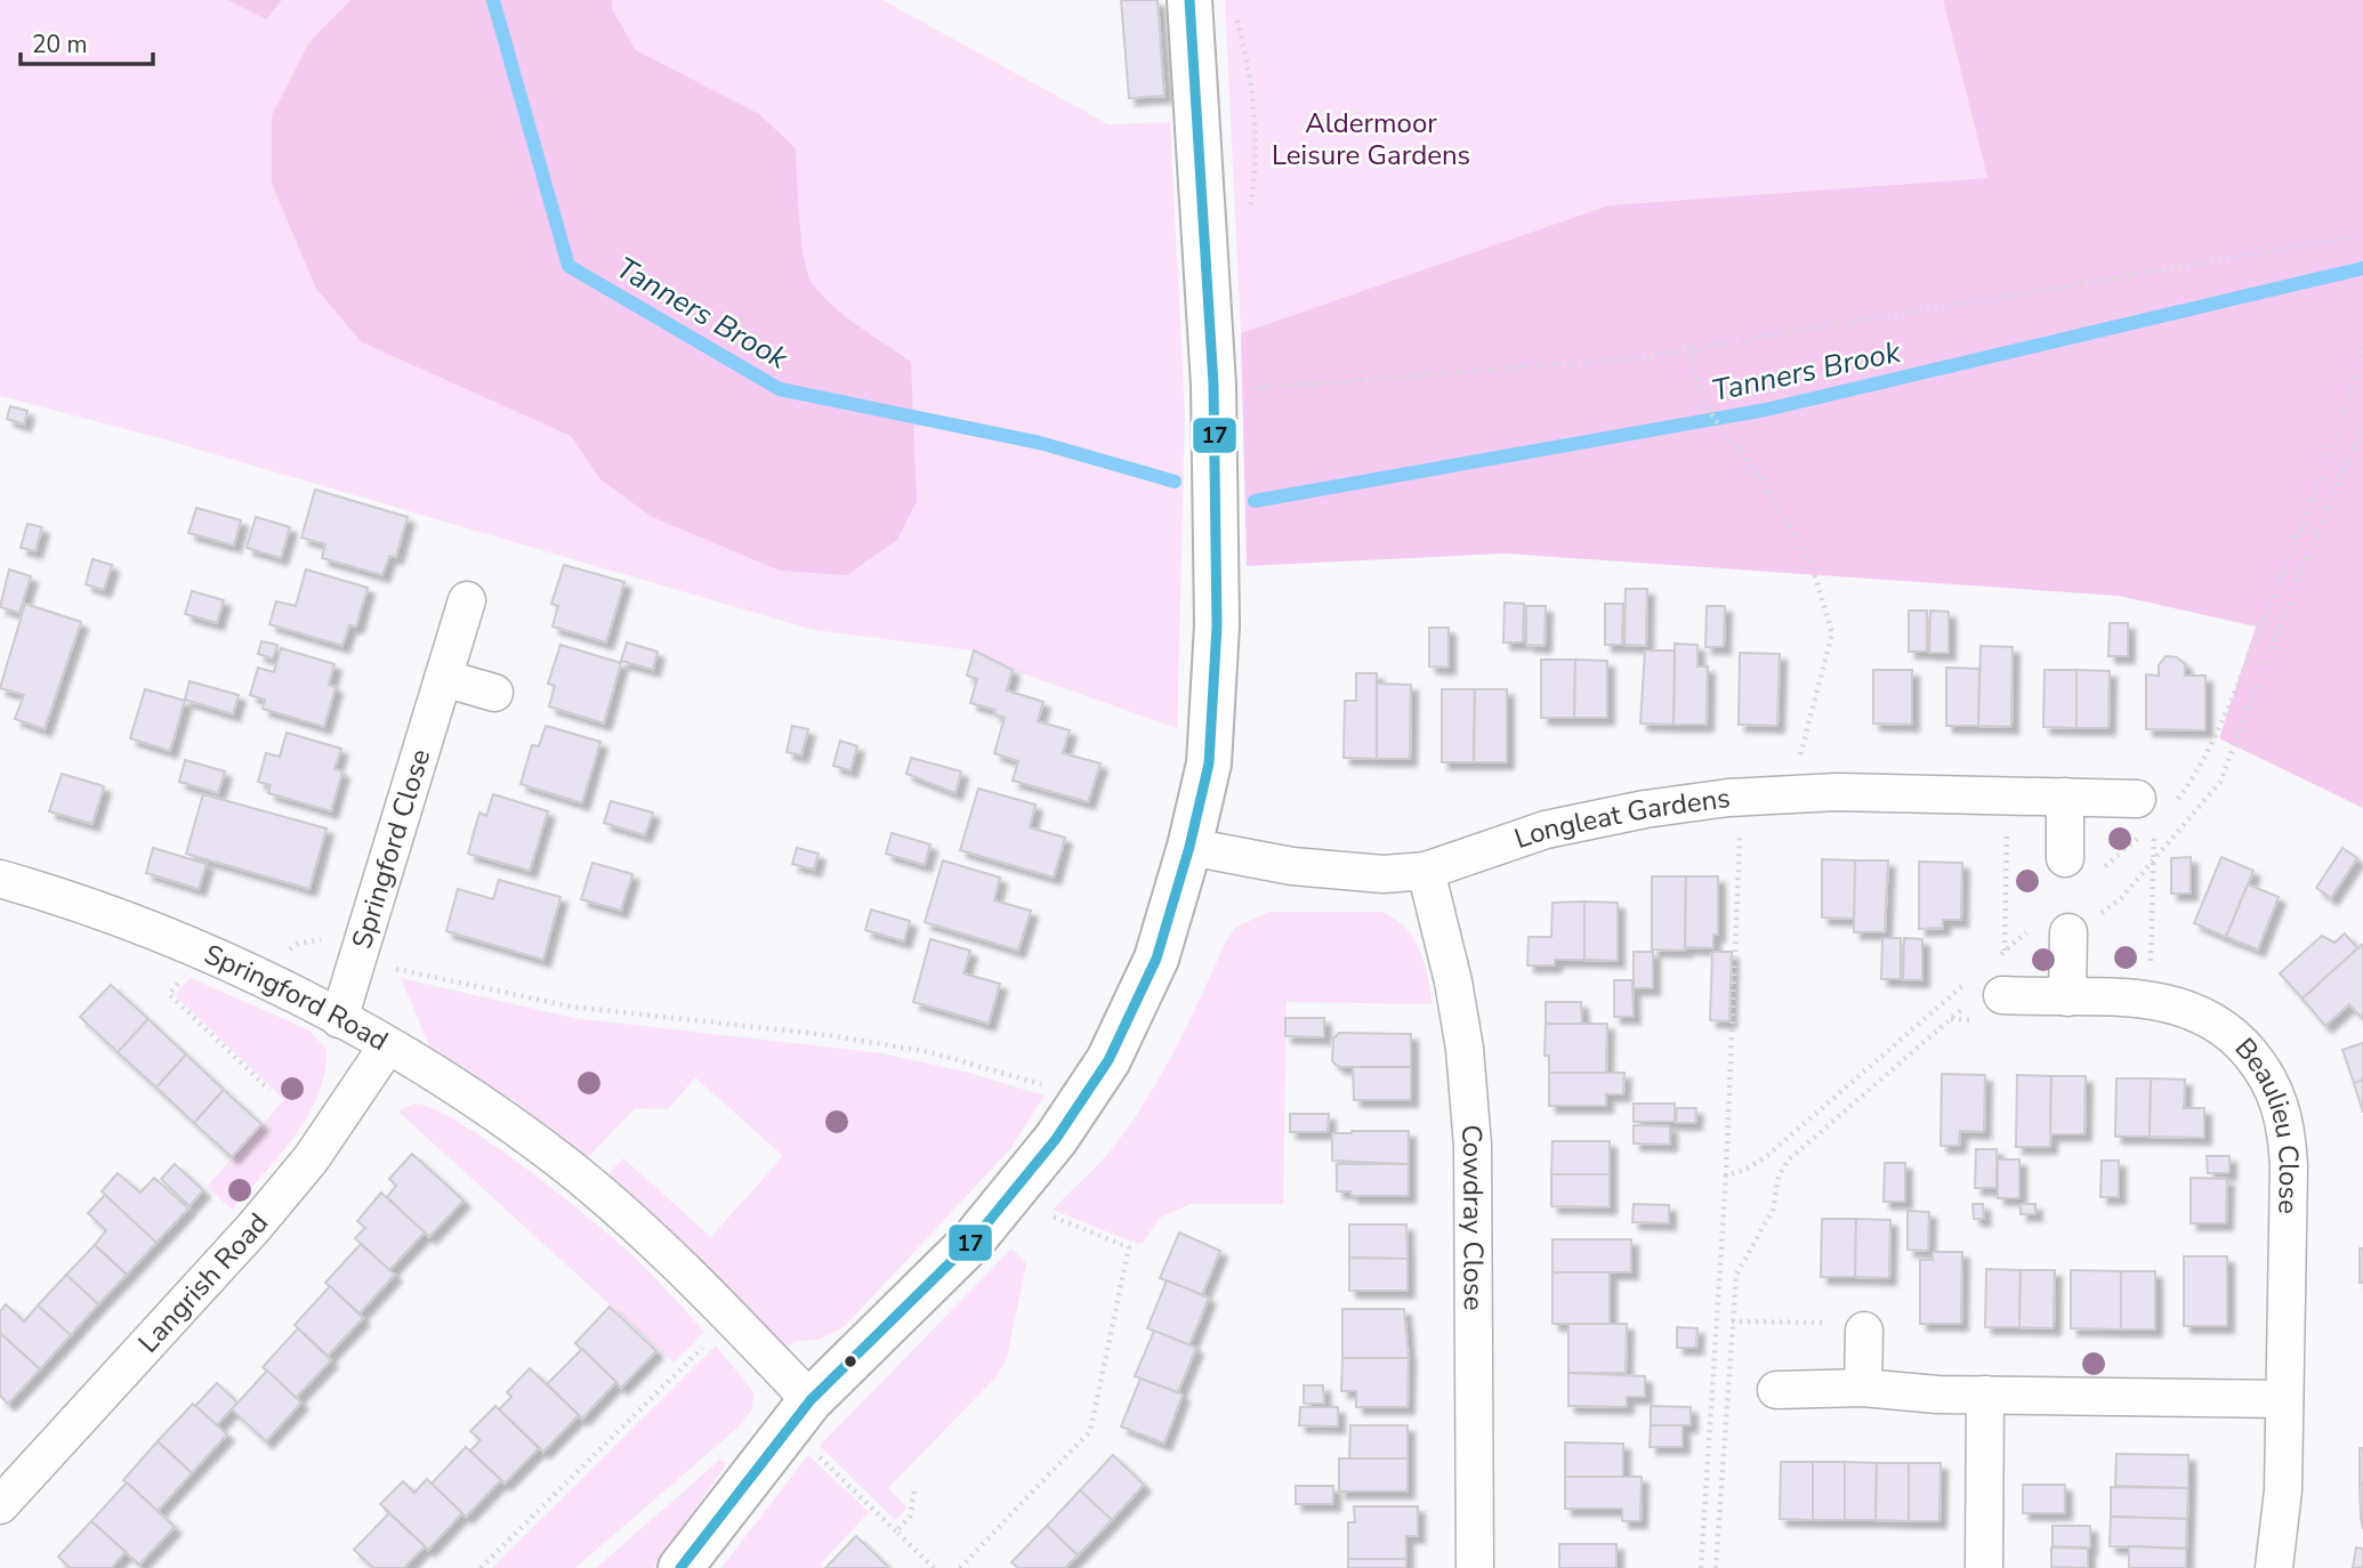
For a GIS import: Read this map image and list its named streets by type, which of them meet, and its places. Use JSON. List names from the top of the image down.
{
  "streets": {
    "street": [
      "Longleat Gardens",
      "Springford Close",
      "Springford Road",
      "Beaulieu Close",
      "Cowdray Close",
      "Langrish Road"
    ]
  },
  "crossings": [
    ["Longleat Gardens", "Cowdray Close"],
    ["Springford Close", "Springford Road"],
    ["Springford Road", "Langrish Road"]
  ],
  "water": ["Tanners Brook"],
  "parks": ["Aldermoor Leisure Gardens"],
  "lines": ["transit line 17"],
  "scale_bar": "20 m"
}
